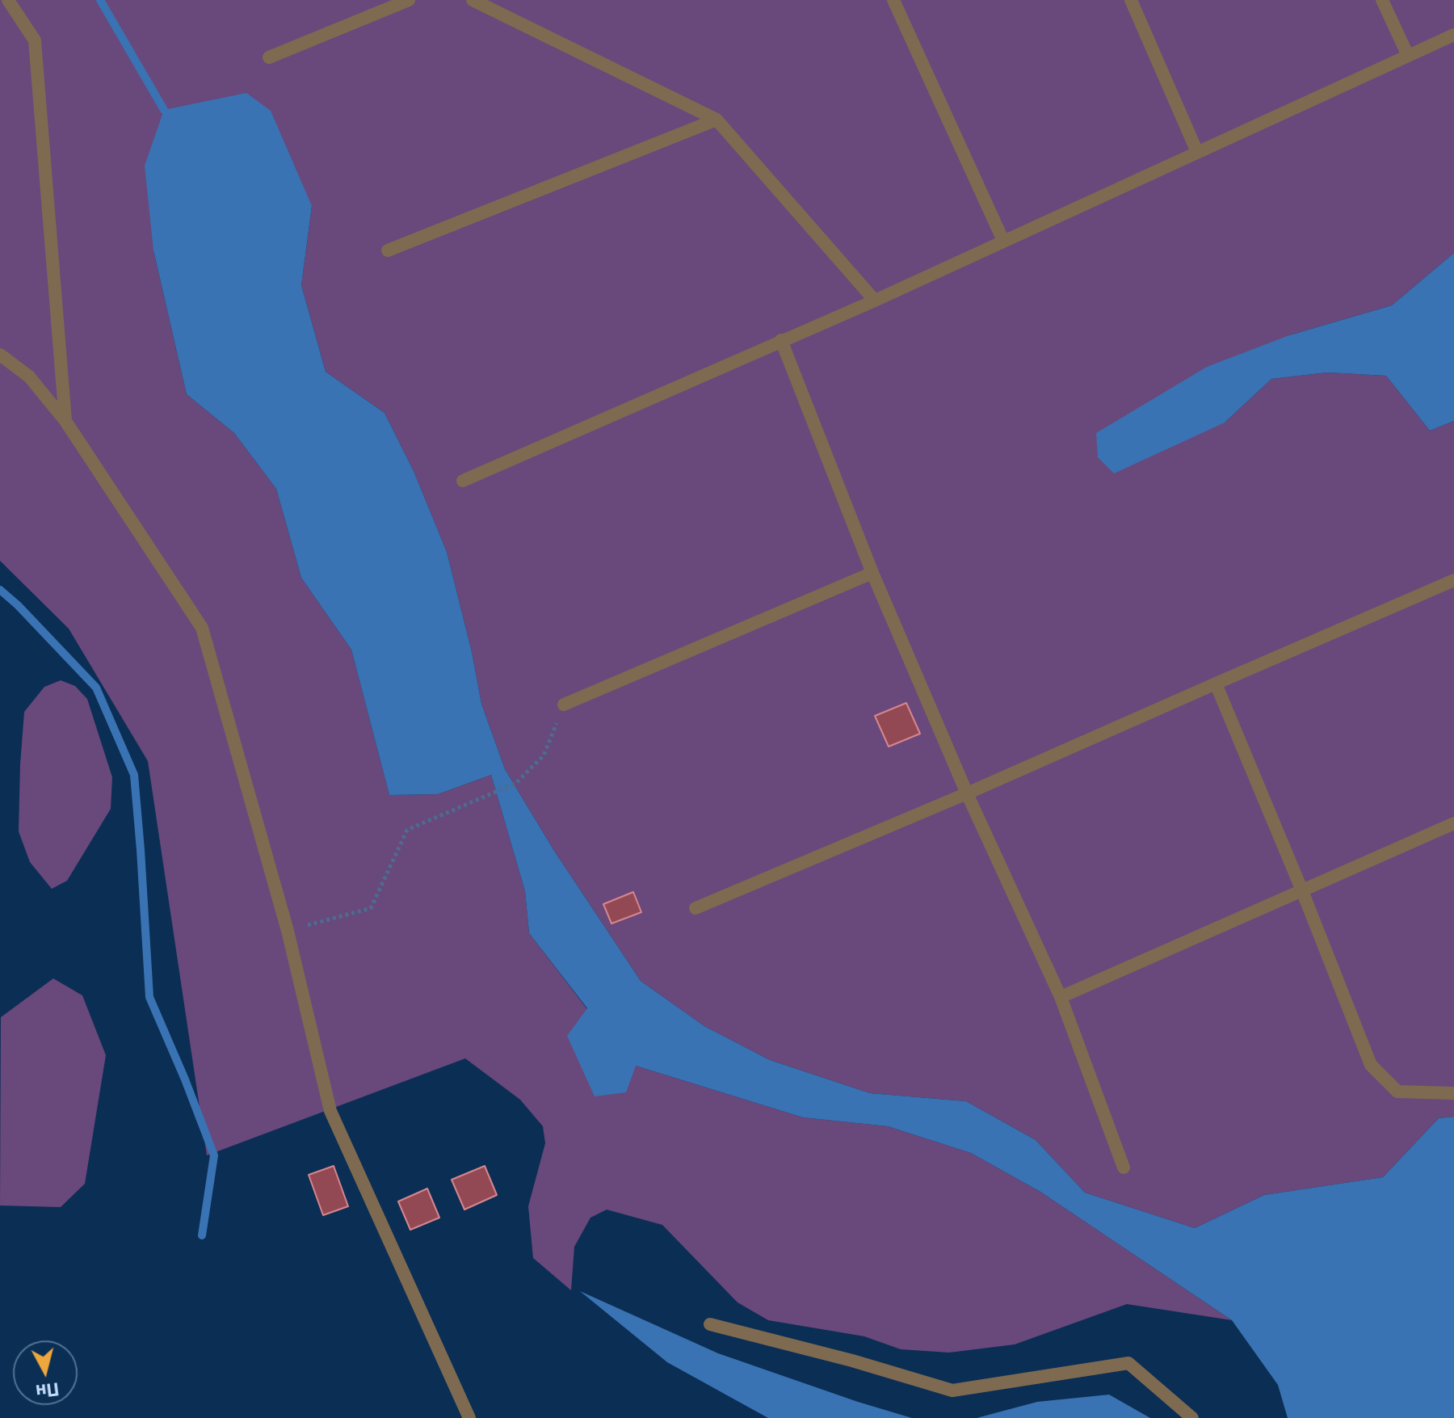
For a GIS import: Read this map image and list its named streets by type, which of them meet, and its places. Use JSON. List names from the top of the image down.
{
  "north": "bottom"
}
